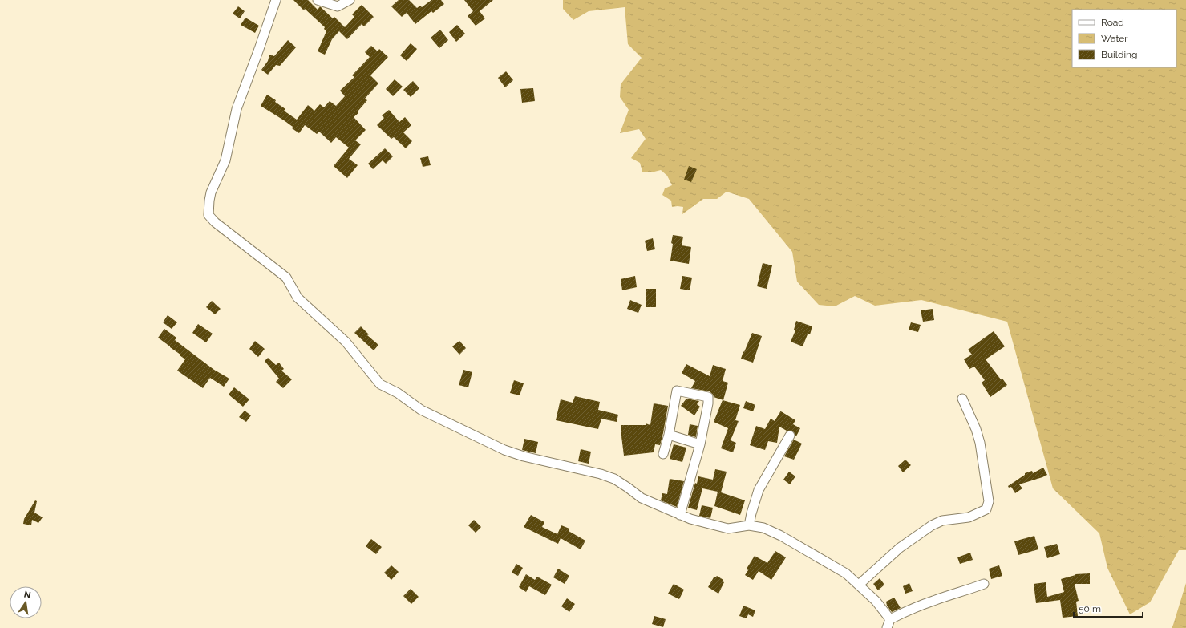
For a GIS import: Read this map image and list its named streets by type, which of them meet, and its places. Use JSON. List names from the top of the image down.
{
  "legend": ["Road", "Water", "Building"],
  "scale_bar": "50 m",
  "north": "top"
}
